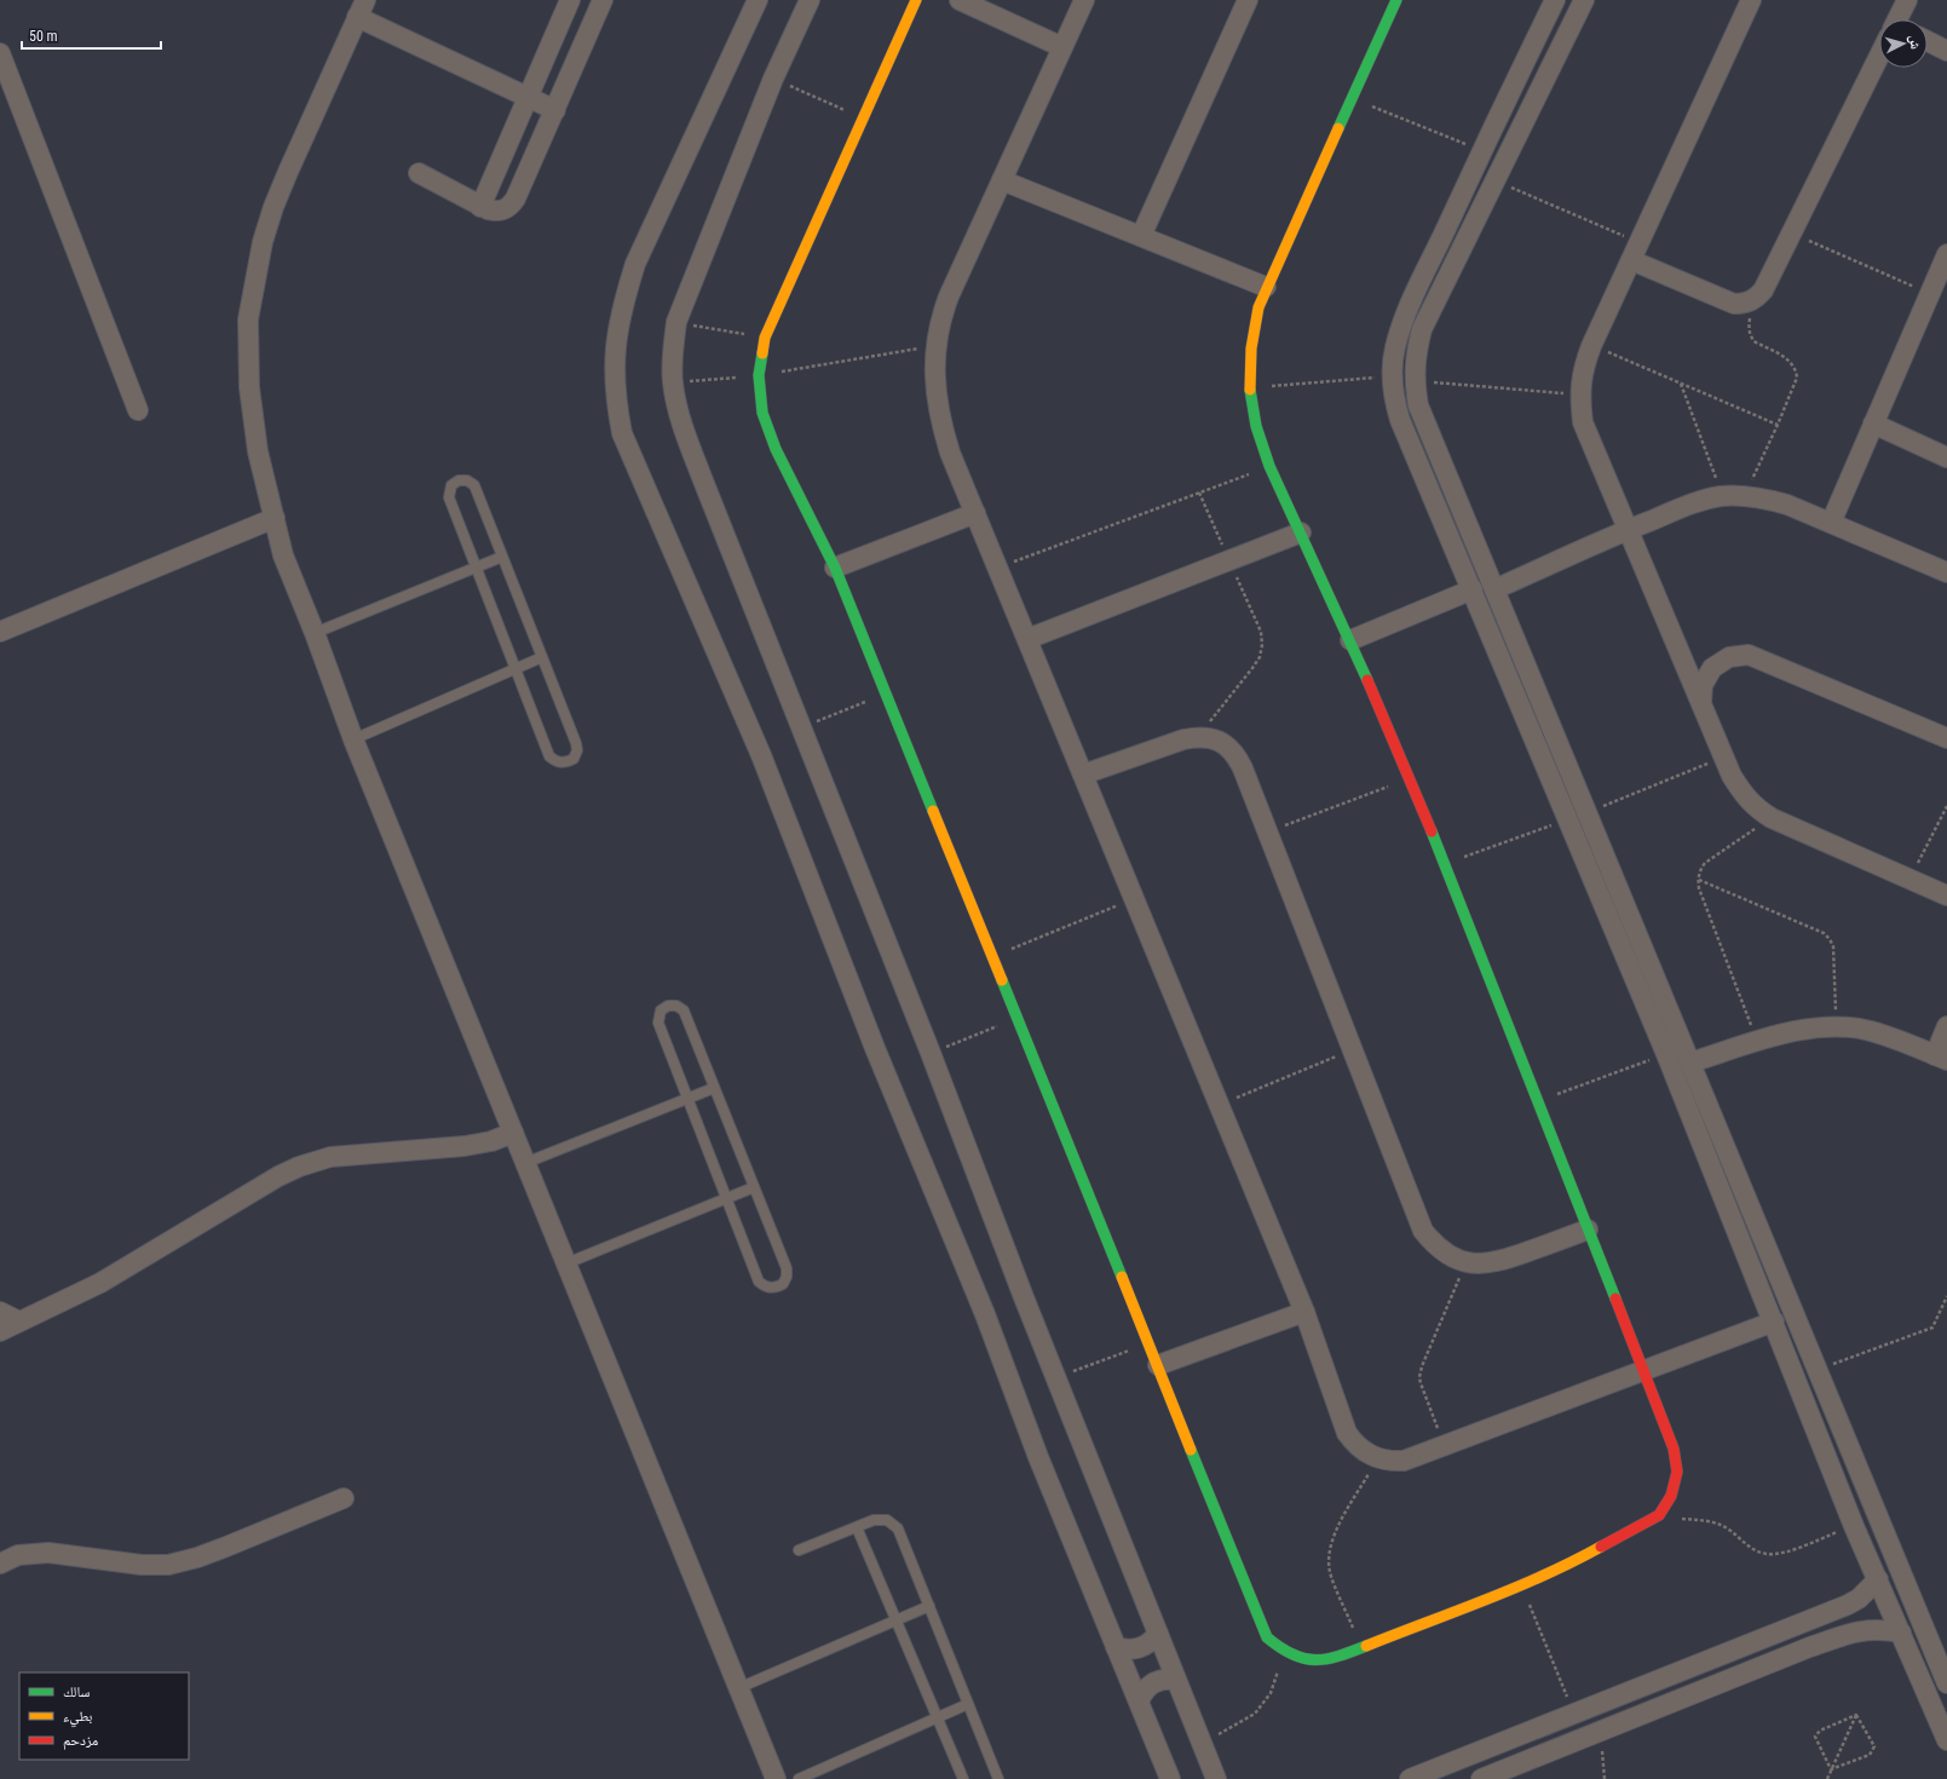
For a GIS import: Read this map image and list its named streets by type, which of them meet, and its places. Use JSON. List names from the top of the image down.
{
  "legend": ["سالك", "بطيء", "مزدحم"],
  "scale_bar": "50 m",
  "north": "right"
}
